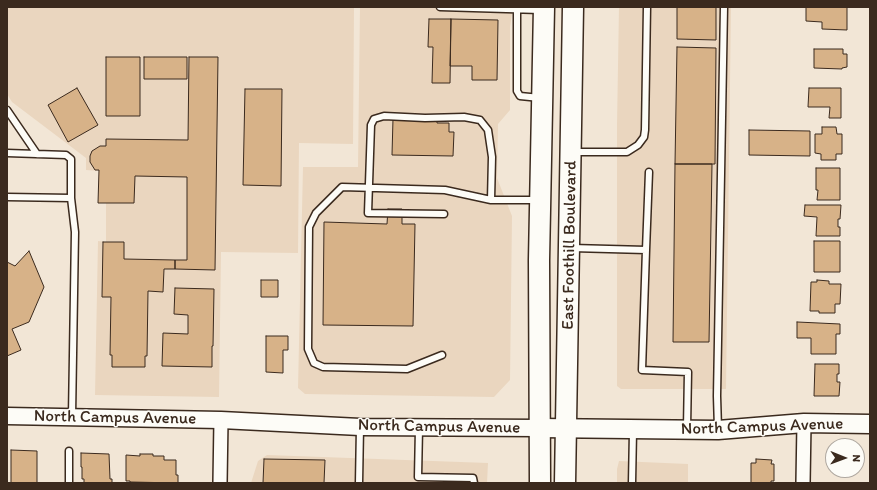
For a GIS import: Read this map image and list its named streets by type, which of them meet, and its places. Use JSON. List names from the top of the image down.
{
  "streets": {
    "main road": ["East Foothill Boulevard", "North Campus Avenue"]
  },
  "crossings": [
    ["East Foothill Boulevard", "North Campus Avenue"]
  ],
  "north": "right"
}
